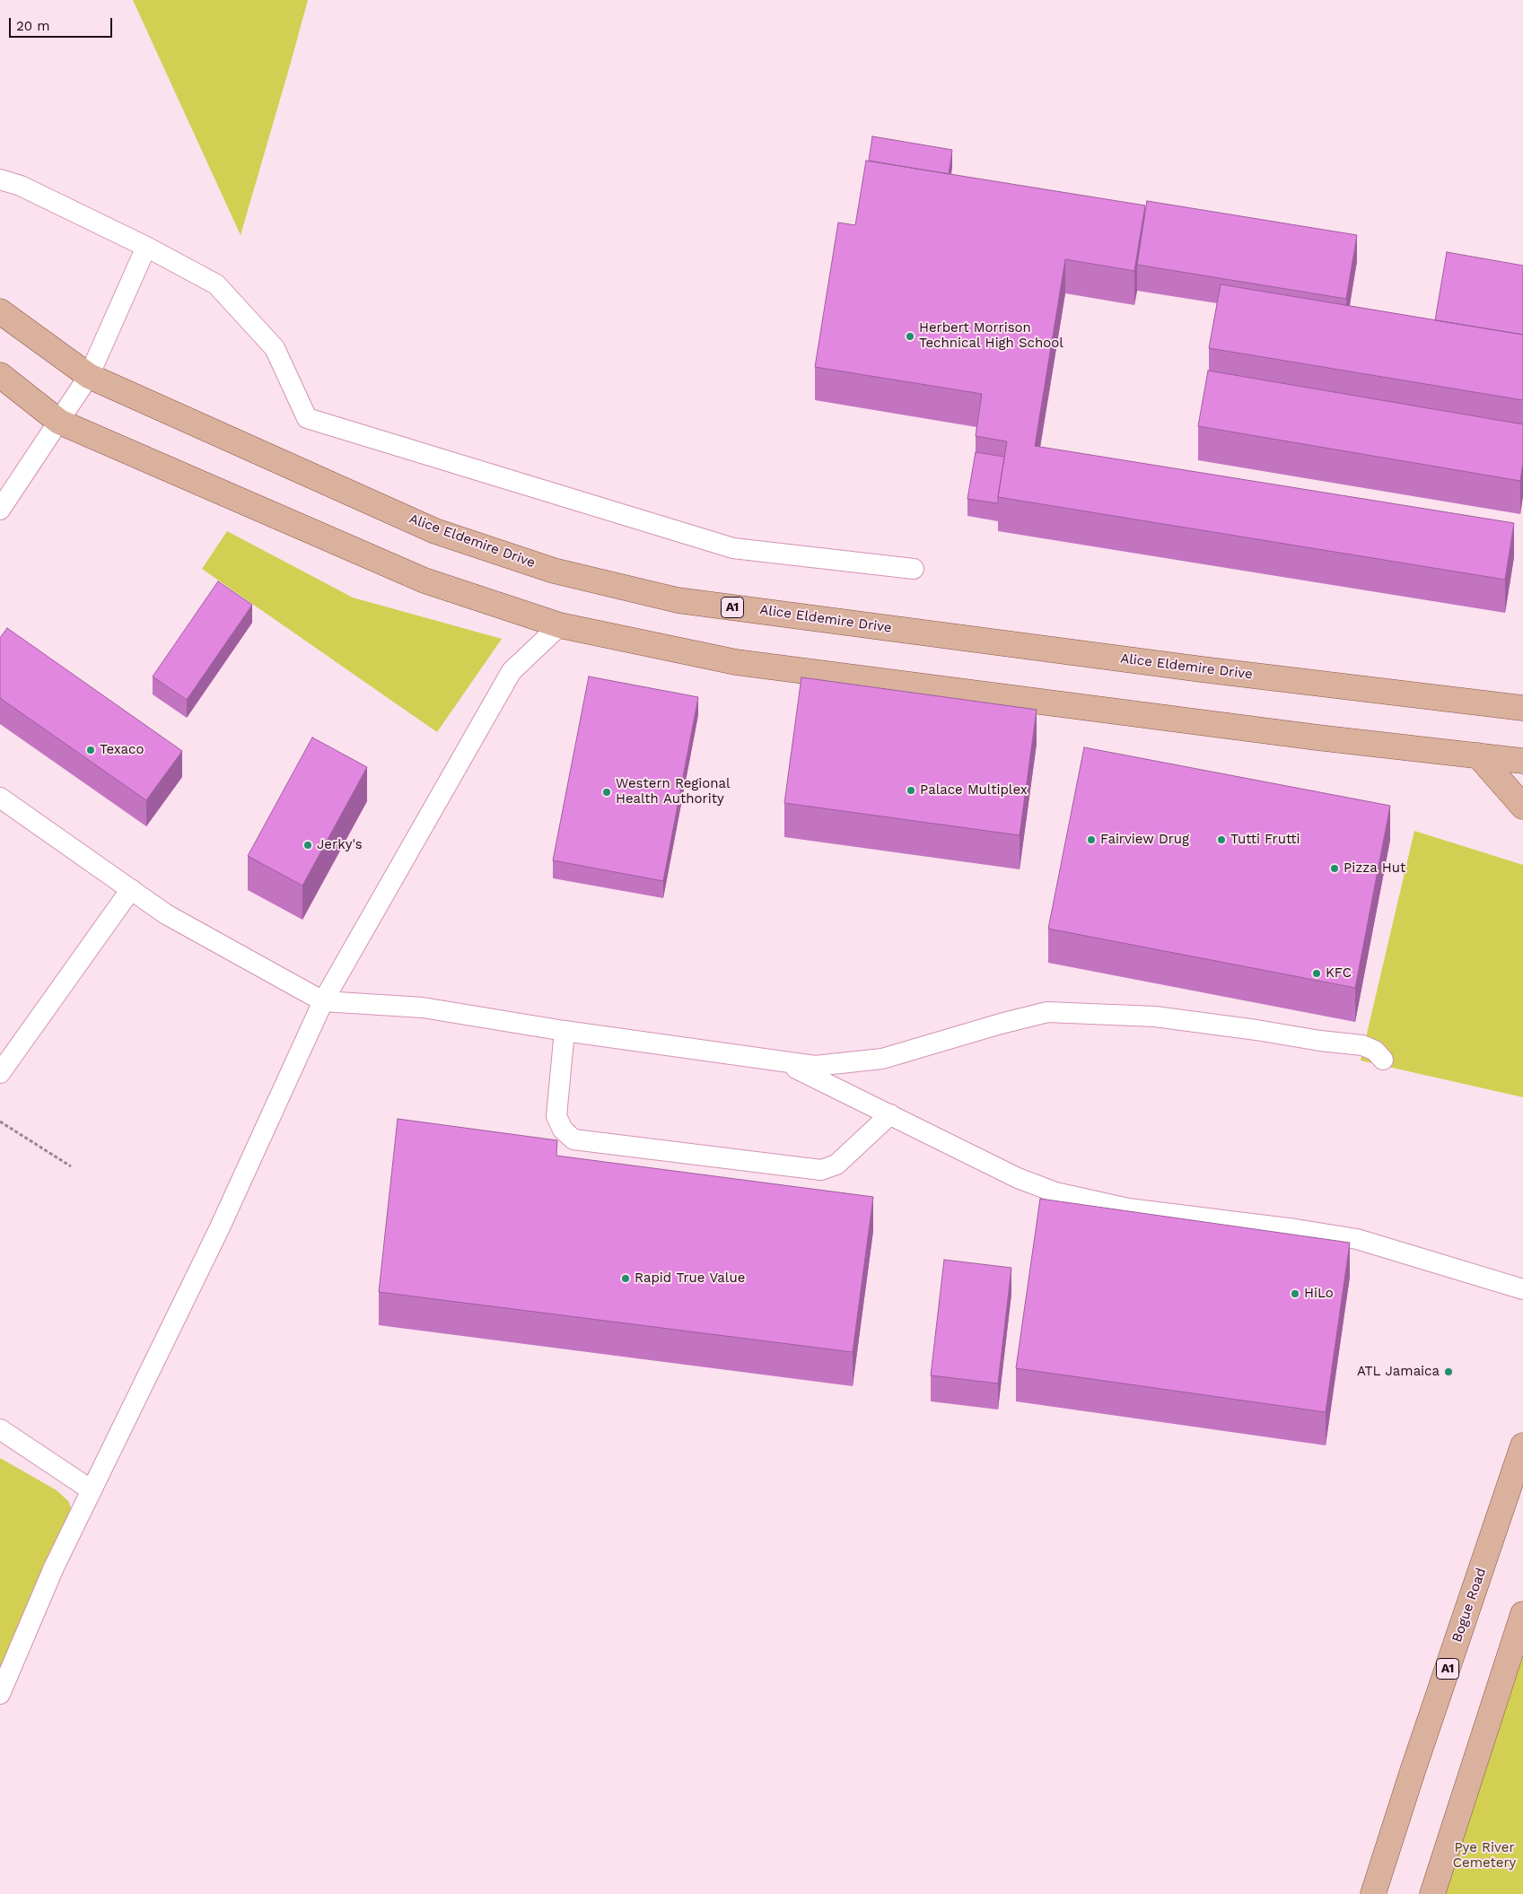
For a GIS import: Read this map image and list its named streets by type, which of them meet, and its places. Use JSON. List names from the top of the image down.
{
  "streets": {
    "main road": ["Alice Eldemire Drive", "A1", "Bogue Road"]
  },
  "parks": ["Pye River Cemetery"],
  "places": [
    "Herbert Morrison Technical High School",
    "Texaco",
    "Palace Multiplex",
    "Western Regional Health Authority",
    "Fairview Drug",
    "Tutti Frutti",
    "Jerky's",
    "Pizza Hut",
    "KFC",
    "Rapid True Value",
    "HiLo",
    "ATL Jamaica"
  ],
  "scale_bar": "20 m"
}
